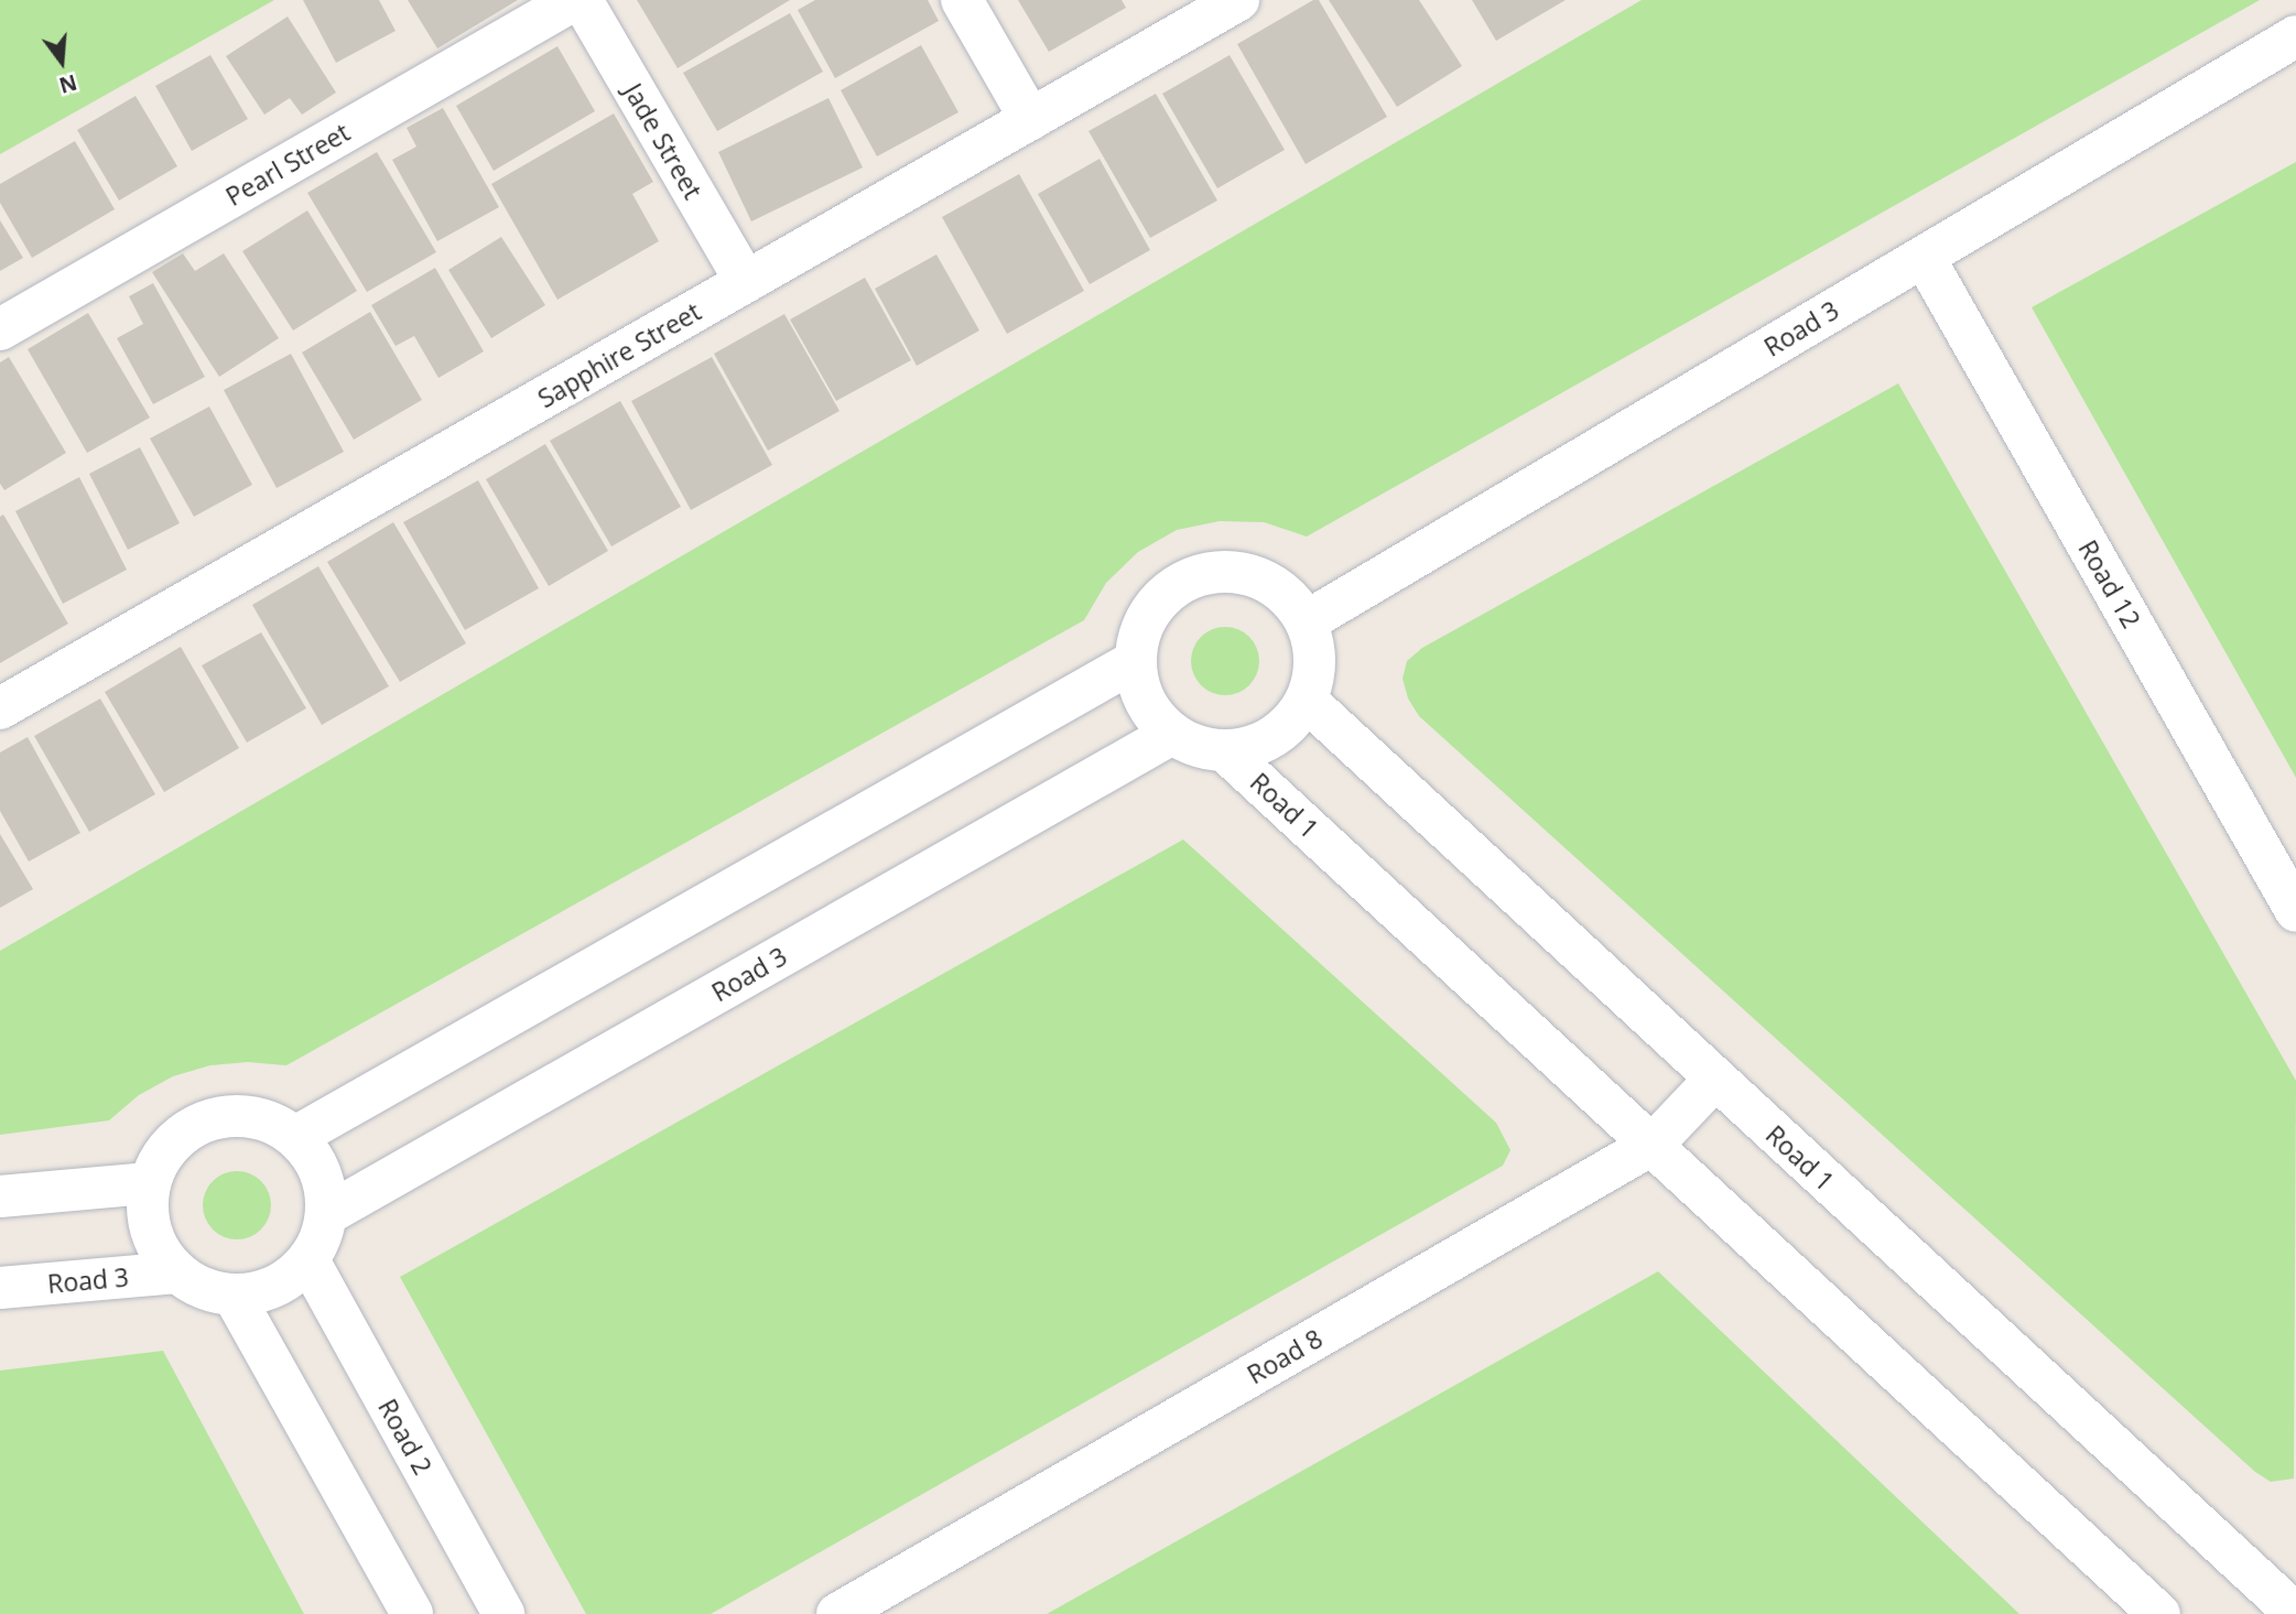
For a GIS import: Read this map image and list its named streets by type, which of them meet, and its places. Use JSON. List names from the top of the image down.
{
  "streets": {
    "street": [
      "Jade Street",
      "Pearl Street",
      "Road 3",
      "Sapphire Street",
      "Road 12",
      "Road 1",
      "Road 8",
      "Road 2"
    ]
  },
  "crossings": [
    ["Jade Street", "Sapphire Street"],
    ["Road 3", "Road 12"],
    ["Road 3", "Road 1"],
    ["Road 3", "Road 2"],
    ["Road 1", "Road 8"]
  ],
  "north": "bottom"
}
